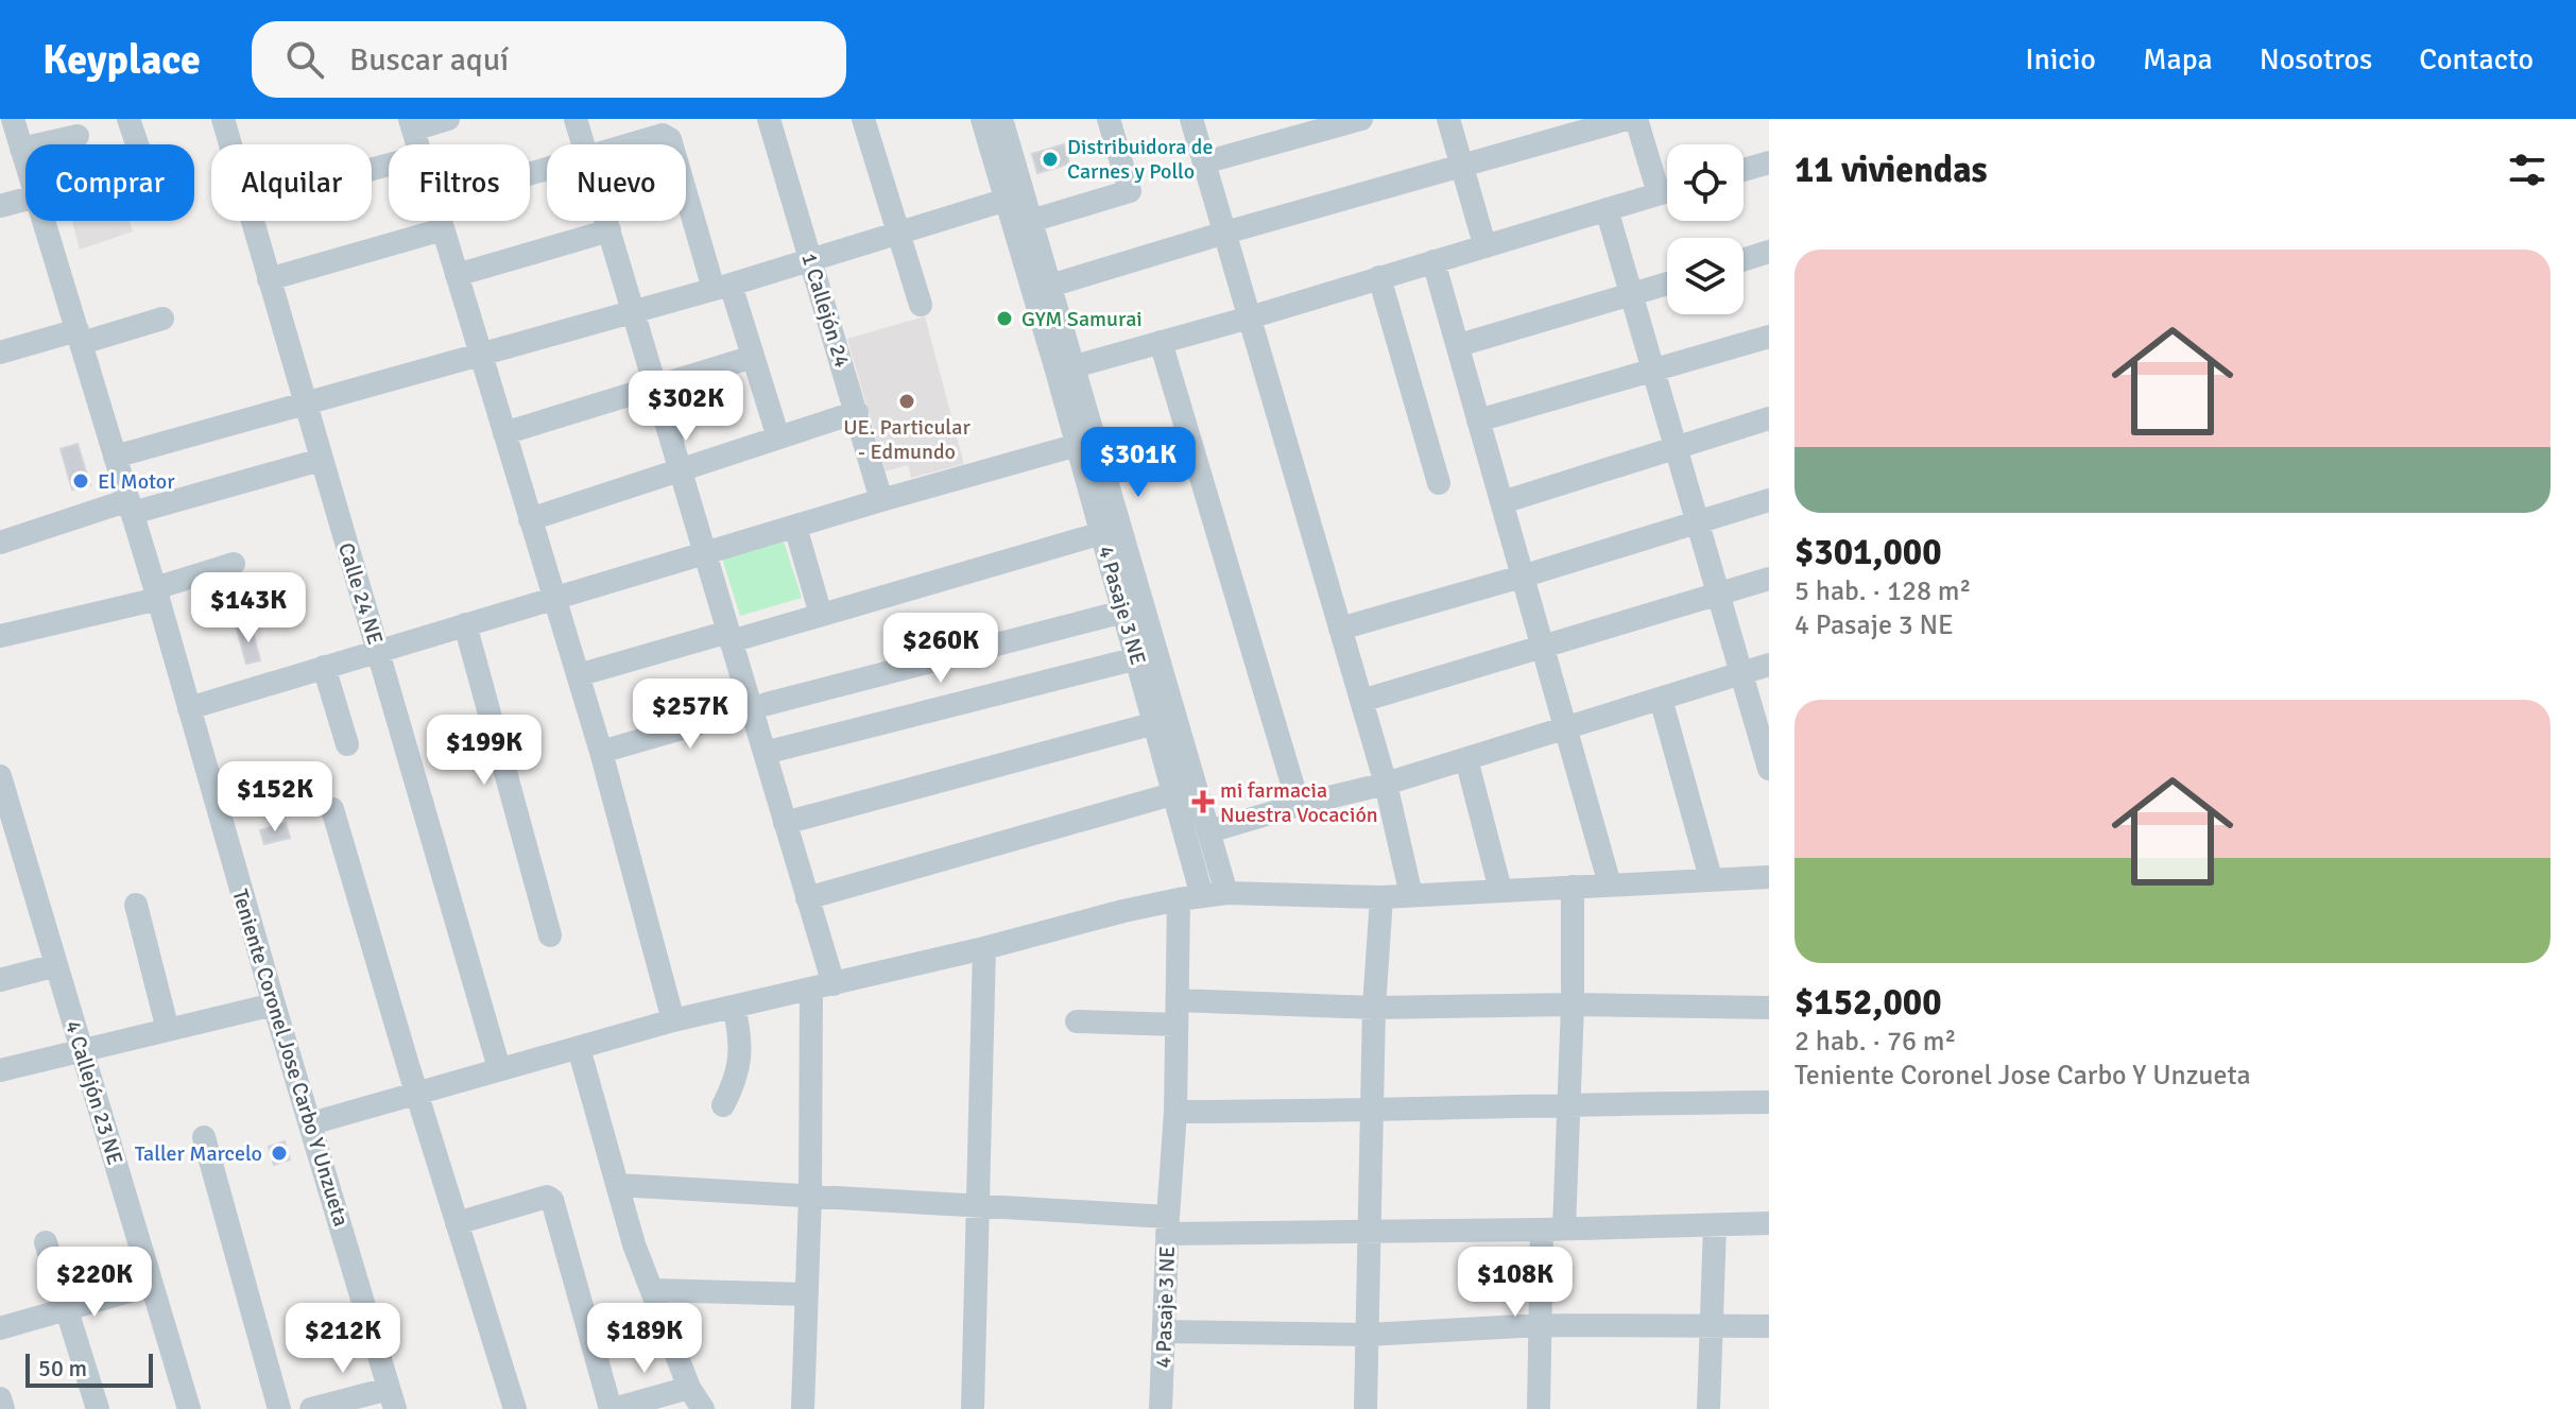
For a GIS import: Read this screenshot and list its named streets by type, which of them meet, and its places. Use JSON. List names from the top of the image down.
{
  "streets": {
    "street": [
      "1 Callejón 24",
      "Calle 24 NE",
      "4 Pasaje 3 NE",
      "Teniente Coronel Jose Carbo Y Unzueta",
      "4 Callejón 23 NE"
    ]
  },
  "places": {
    "other": [
      "Distribuidora de Carnes y Pollo",
      "GYM Samurai",
      "UE. Particular - Edmundo",
      "El Motor",
      "Taller Marcelo"
    ],
    "health": ["mi farmacia Nuestra Vocación"]
  },
  "scale_bar": "50 m",
  "page": {
    "header": "Keyplace",
    "search": "Buscar aquí",
    "nav": [
      "Inicio",
      "Mapa",
      "Nosotros",
      "Contacto"
    ],
    "heading": "11 viviendas",
    "chip": [
      "Comprar",
      "Alquilar",
      "Filtros",
      "Nuevo"
    ],
    "list": [
      {
        "name": "$301,000",
        "note": "5 hab. · 128 m² · 4 Pasaje 3 NE"
      },
      {
        "name": "$152,000",
        "note": "2 hab. · 76 m² · Teniente Coronel Jose Carbo Y Unzueta"
      }
    ],
    "price": [
      "$302K",
      "$301K",
      "$143K",
      "$260K",
      "$257K",
      "$199K",
      "$152K",
      "$220K",
      "$108K",
      "$212K",
      "$189K"
    ],
    "scale": "50 m"
  }
}
